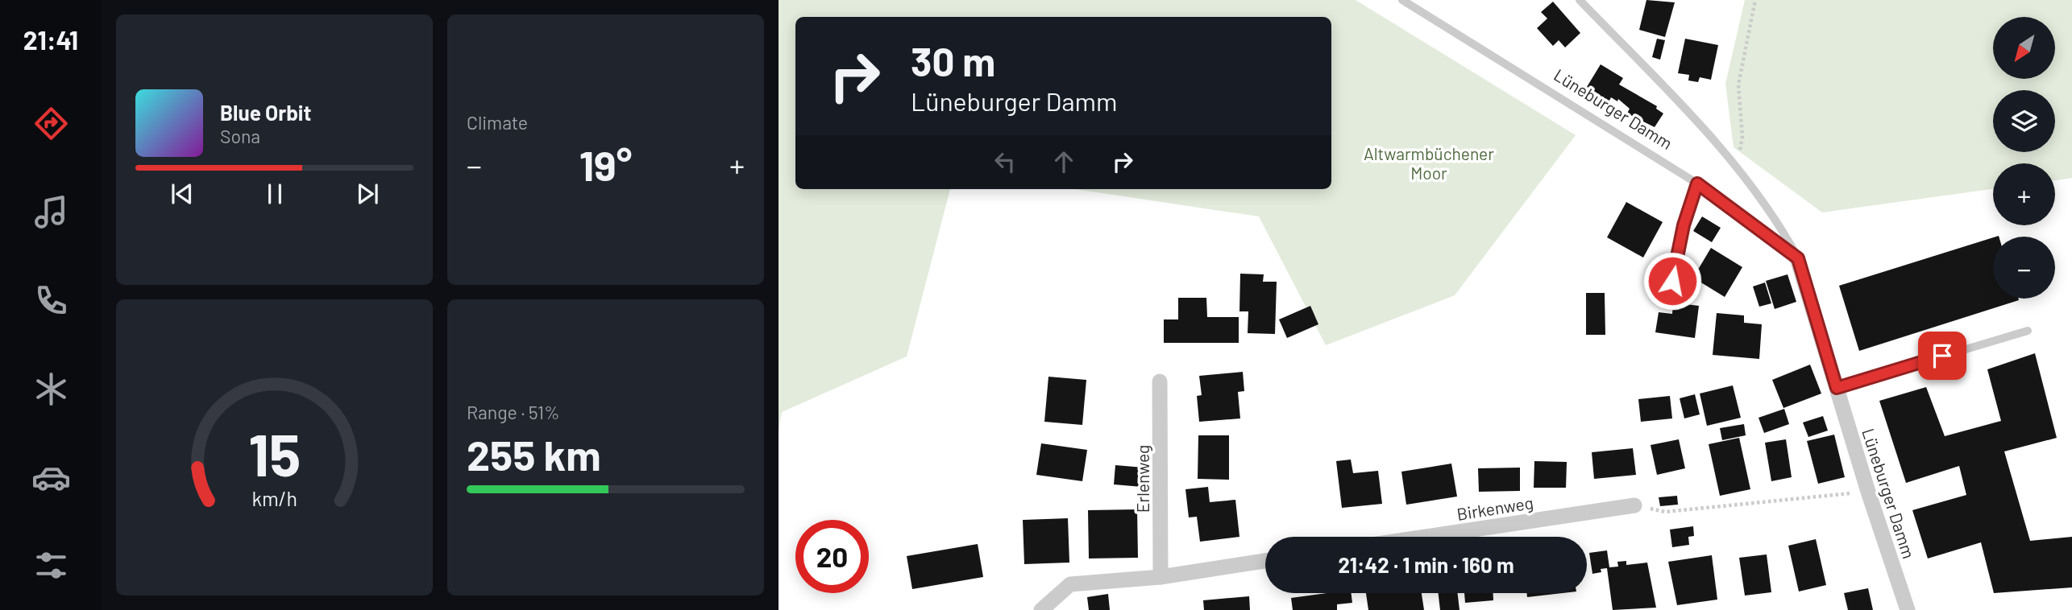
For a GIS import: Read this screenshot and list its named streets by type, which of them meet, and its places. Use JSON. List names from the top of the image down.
{
  "streets": {
    "street": ["Lüneburger Damm", "Erlenweg", "Birkenweg"]
  },
  "parks": ["Altwarmbüchener Moor"],
  "north": "bottom left",
  "page": {
    "tabs": "21:41",
    "tile": [
      "Climate",
      ["Range · 51%", "255 km"]
    ],
    "map_buttons": ["+", "−"],
    "turn": ["30 m", "Lüneburger Damm"],
    "song": ["Blue Orbit", "Sona"],
    "heat": ["−", "19°", "+"],
    "limit": "20",
    "trip": "21:42 · 1 min · 160 m",
    "gauge": ["15", "km/h"]
  }
}
